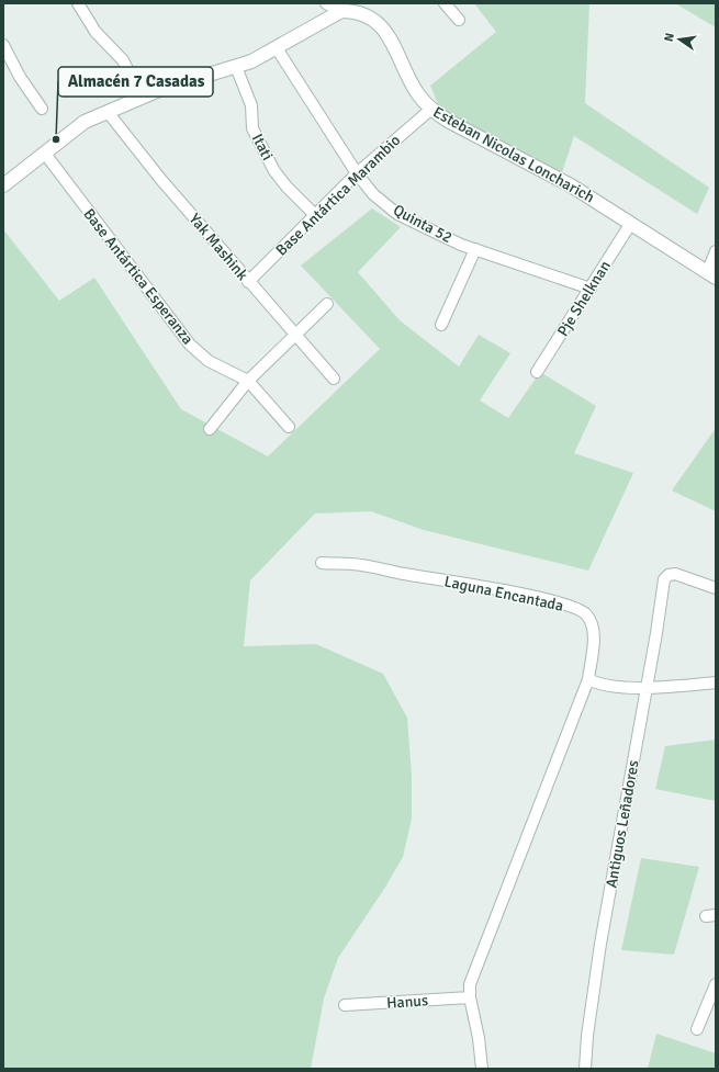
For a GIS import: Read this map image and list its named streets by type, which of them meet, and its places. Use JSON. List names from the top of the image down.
{
  "streets": {
    "street": [
      "Itati",
      "Esteban Nicolas Loncharich",
      "Base Antártica Marambio",
      "Quinta 52",
      "Yak Mashink",
      "Base Antártica Esperanza",
      "Pje Shelknan",
      "Laguna Encantada",
      "Antiguos Leñadores",
      "Hanus"
    ]
  },
  "crossings": [
    ["Itati", "Base Antártica Marambio"],
    ["Esteban Nicolas Loncharich", "Base Antártica Marambio"],
    ["Esteban Nicolas Loncharich", "Pje Shelknan"],
    ["Base Antártica Marambio", "Quinta 52"],
    ["Base Antártica Marambio", "Yak Mashink"],
    ["Quinta 52", "Pje Shelknan"],
    ["Laguna Encantada", "Hanus"]
  ],
  "places": ["Almacén 7 Casadas"],
  "north": "left"
}
